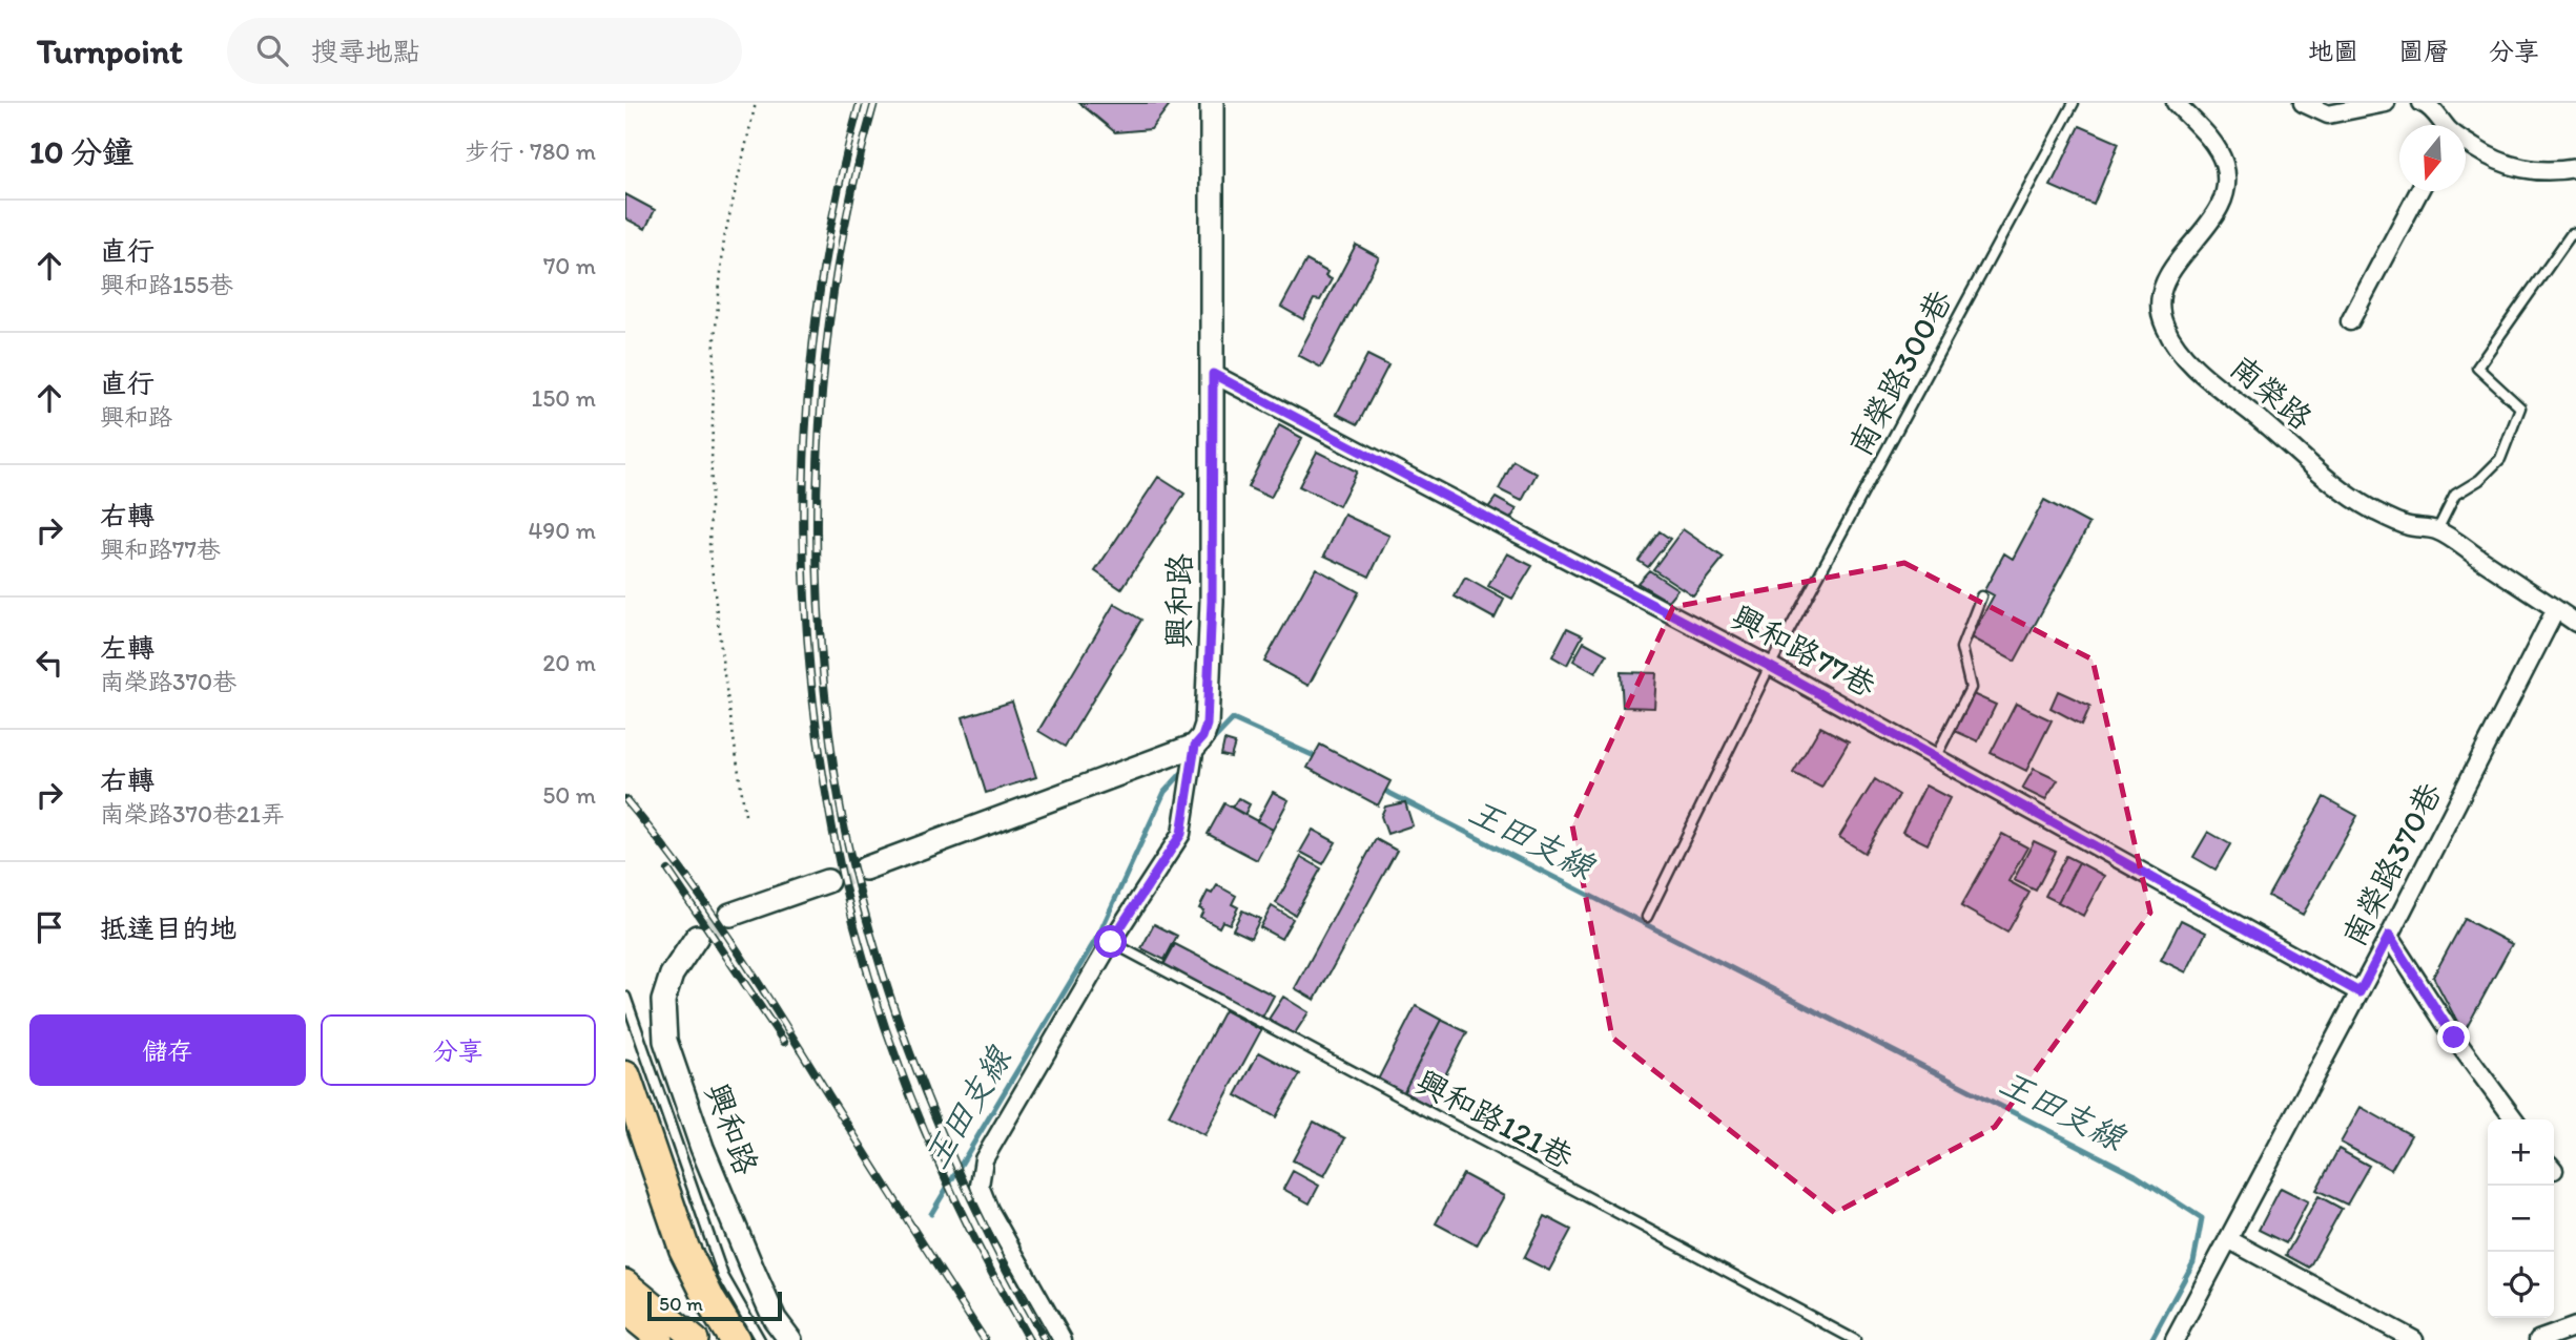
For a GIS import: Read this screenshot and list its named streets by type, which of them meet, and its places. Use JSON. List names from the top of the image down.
{
  "streets": {
    "street": [
      "南榮路",
      "興和路",
      "興和路77巷",
      "南榮路370巷"
    ],
    "lane": ["南榮路300巷", "興和路121巷"]
  },
  "crossings": [
    ["南榮路300巷", "興和路77巷"],
    ["南榮路", "南榮路370巷"],
    ["興和路", "興和路77巷"],
    ["興和路77巷", "南榮路370巷"]
  ],
  "water": ["王田支線"],
  "scale_bar": "50 m",
  "north": "bottom",
  "page": {
    "header": "Turnpoint",
    "search": "搜尋地點",
    "nav": ["地圖", "圖層", "分享"],
    "heading": ["10 分鐘", "步行 · 780 m"],
    "list": [
      ["直行", "興和路155巷", "70 m"],
      ["直行", "興和路", "150 m"],
      ["右轉", "興和路77巷", "490 m"],
      ["左轉", "南榮路370巷", "20 m"],
      ["右轉", "南榮路370巷21弄", "50 m"],
      "抵達目的地"
    ],
    "buttons": ["儲存", "分享"],
    "map_buttons": ["+", "−"],
    "scale": "50 m"
  }
}
